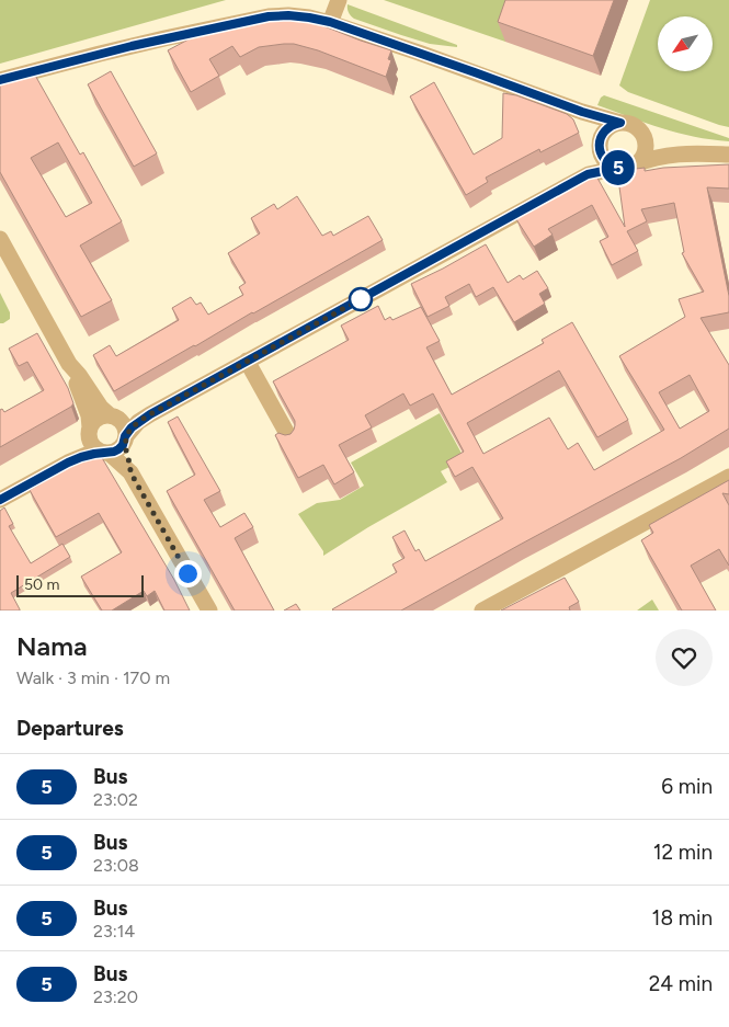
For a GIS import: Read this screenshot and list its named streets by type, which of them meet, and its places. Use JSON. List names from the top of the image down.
{
  "lines": ["bus line 5"],
  "scale_bar": "50 m",
  "north": "bottom left",
  "page": {
    "on_map": "5",
    "scale": "50 m",
    "heading": [
      ["Nama", "Walk · 3 min · 170 m"],
      "Departures"
    ],
    "list": [
      {
        "mark": "5",
        "name": "Bus",
        "note": "23:02",
        "value": "6 min"
      },
      {
        "mark": "5",
        "name": "Bus",
        "note": "23:08",
        "value": "12 min"
      },
      {
        "mark": "5",
        "name": "Bus",
        "note": "23:14",
        "value": "18 min"
      },
      {
        "mark": "5",
        "name": "Bus",
        "note": "23:20",
        "value": "24 min"
      }
    ]
  }
}
